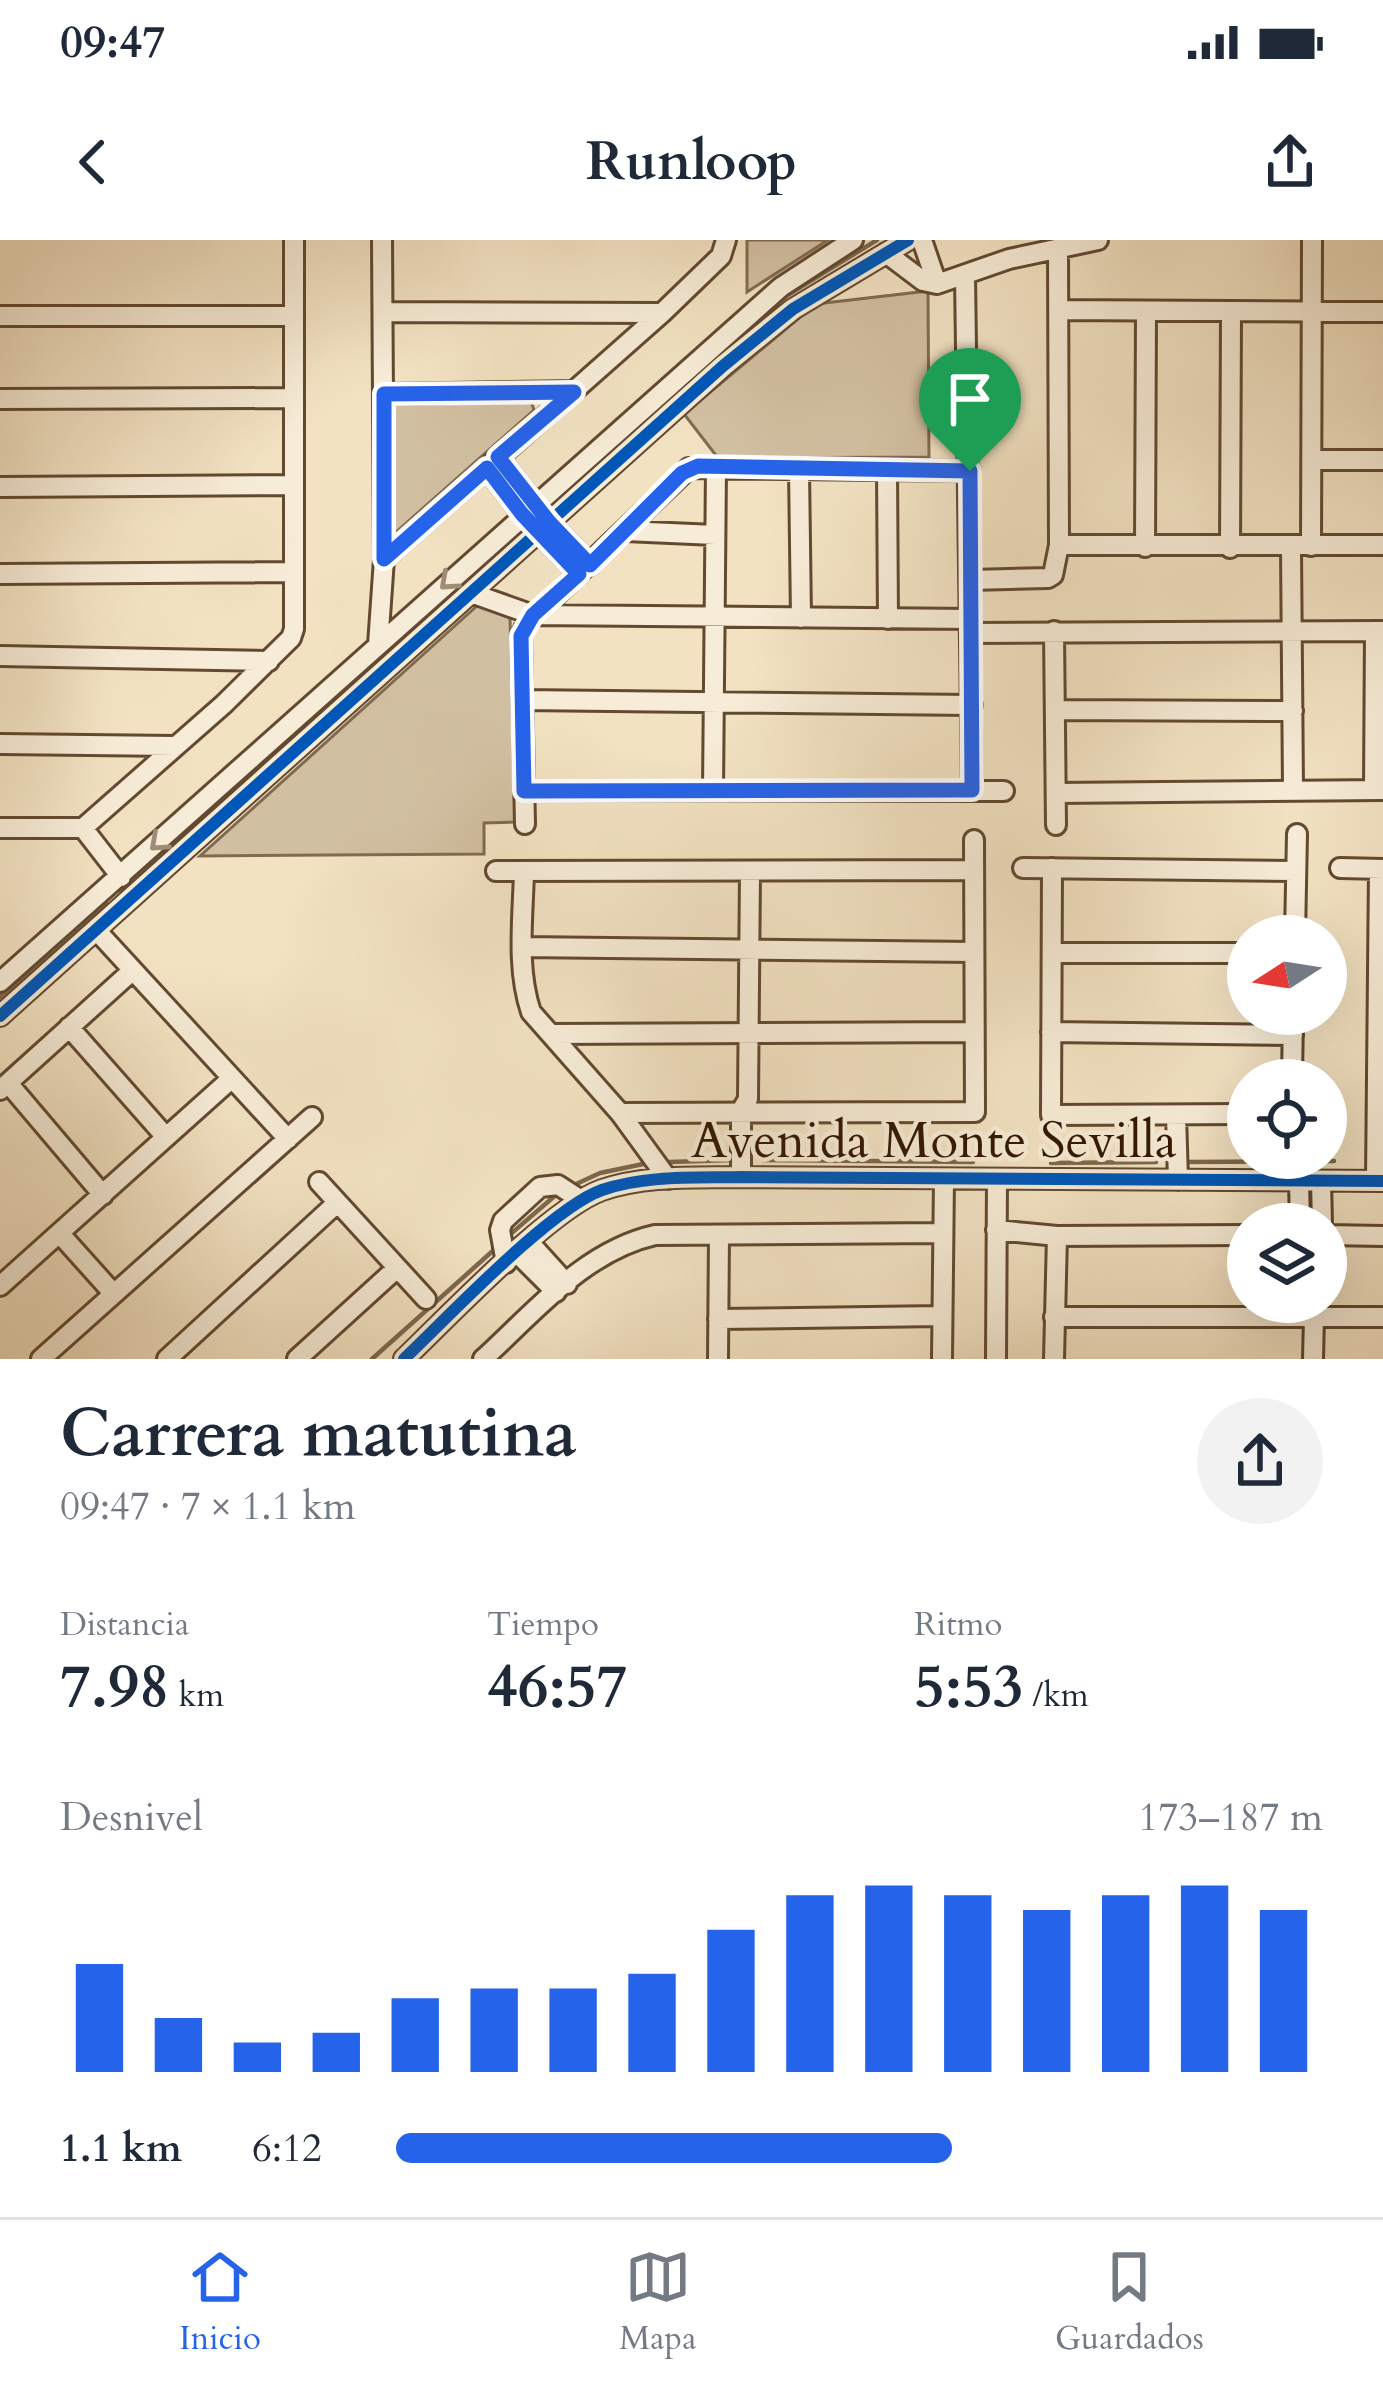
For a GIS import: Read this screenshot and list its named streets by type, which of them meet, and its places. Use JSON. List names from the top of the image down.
{
  "streets": {
    "street": ["Avenida Monte Sevilla"]
  },
  "north": "left",
  "page": {
    "status": "09:47",
    "header": "Runloop",
    "heading": ["Carrera matutina", "09:47 · 7 × 1.1 km"],
    "stats": [
      ["Distancia", "7.98 km"],
      ["Tiempo", "46:57"],
      ["Ritmo", "5:53 /km"]
    ],
    "chart": ["Desnivel", "173–187 m"],
    "list": [
      {
        "name": "1.1 km",
        "note": "6:12"
      }
    ],
    "tabs": ["Inicio", "Mapa", "Guardados"]
  }
}
